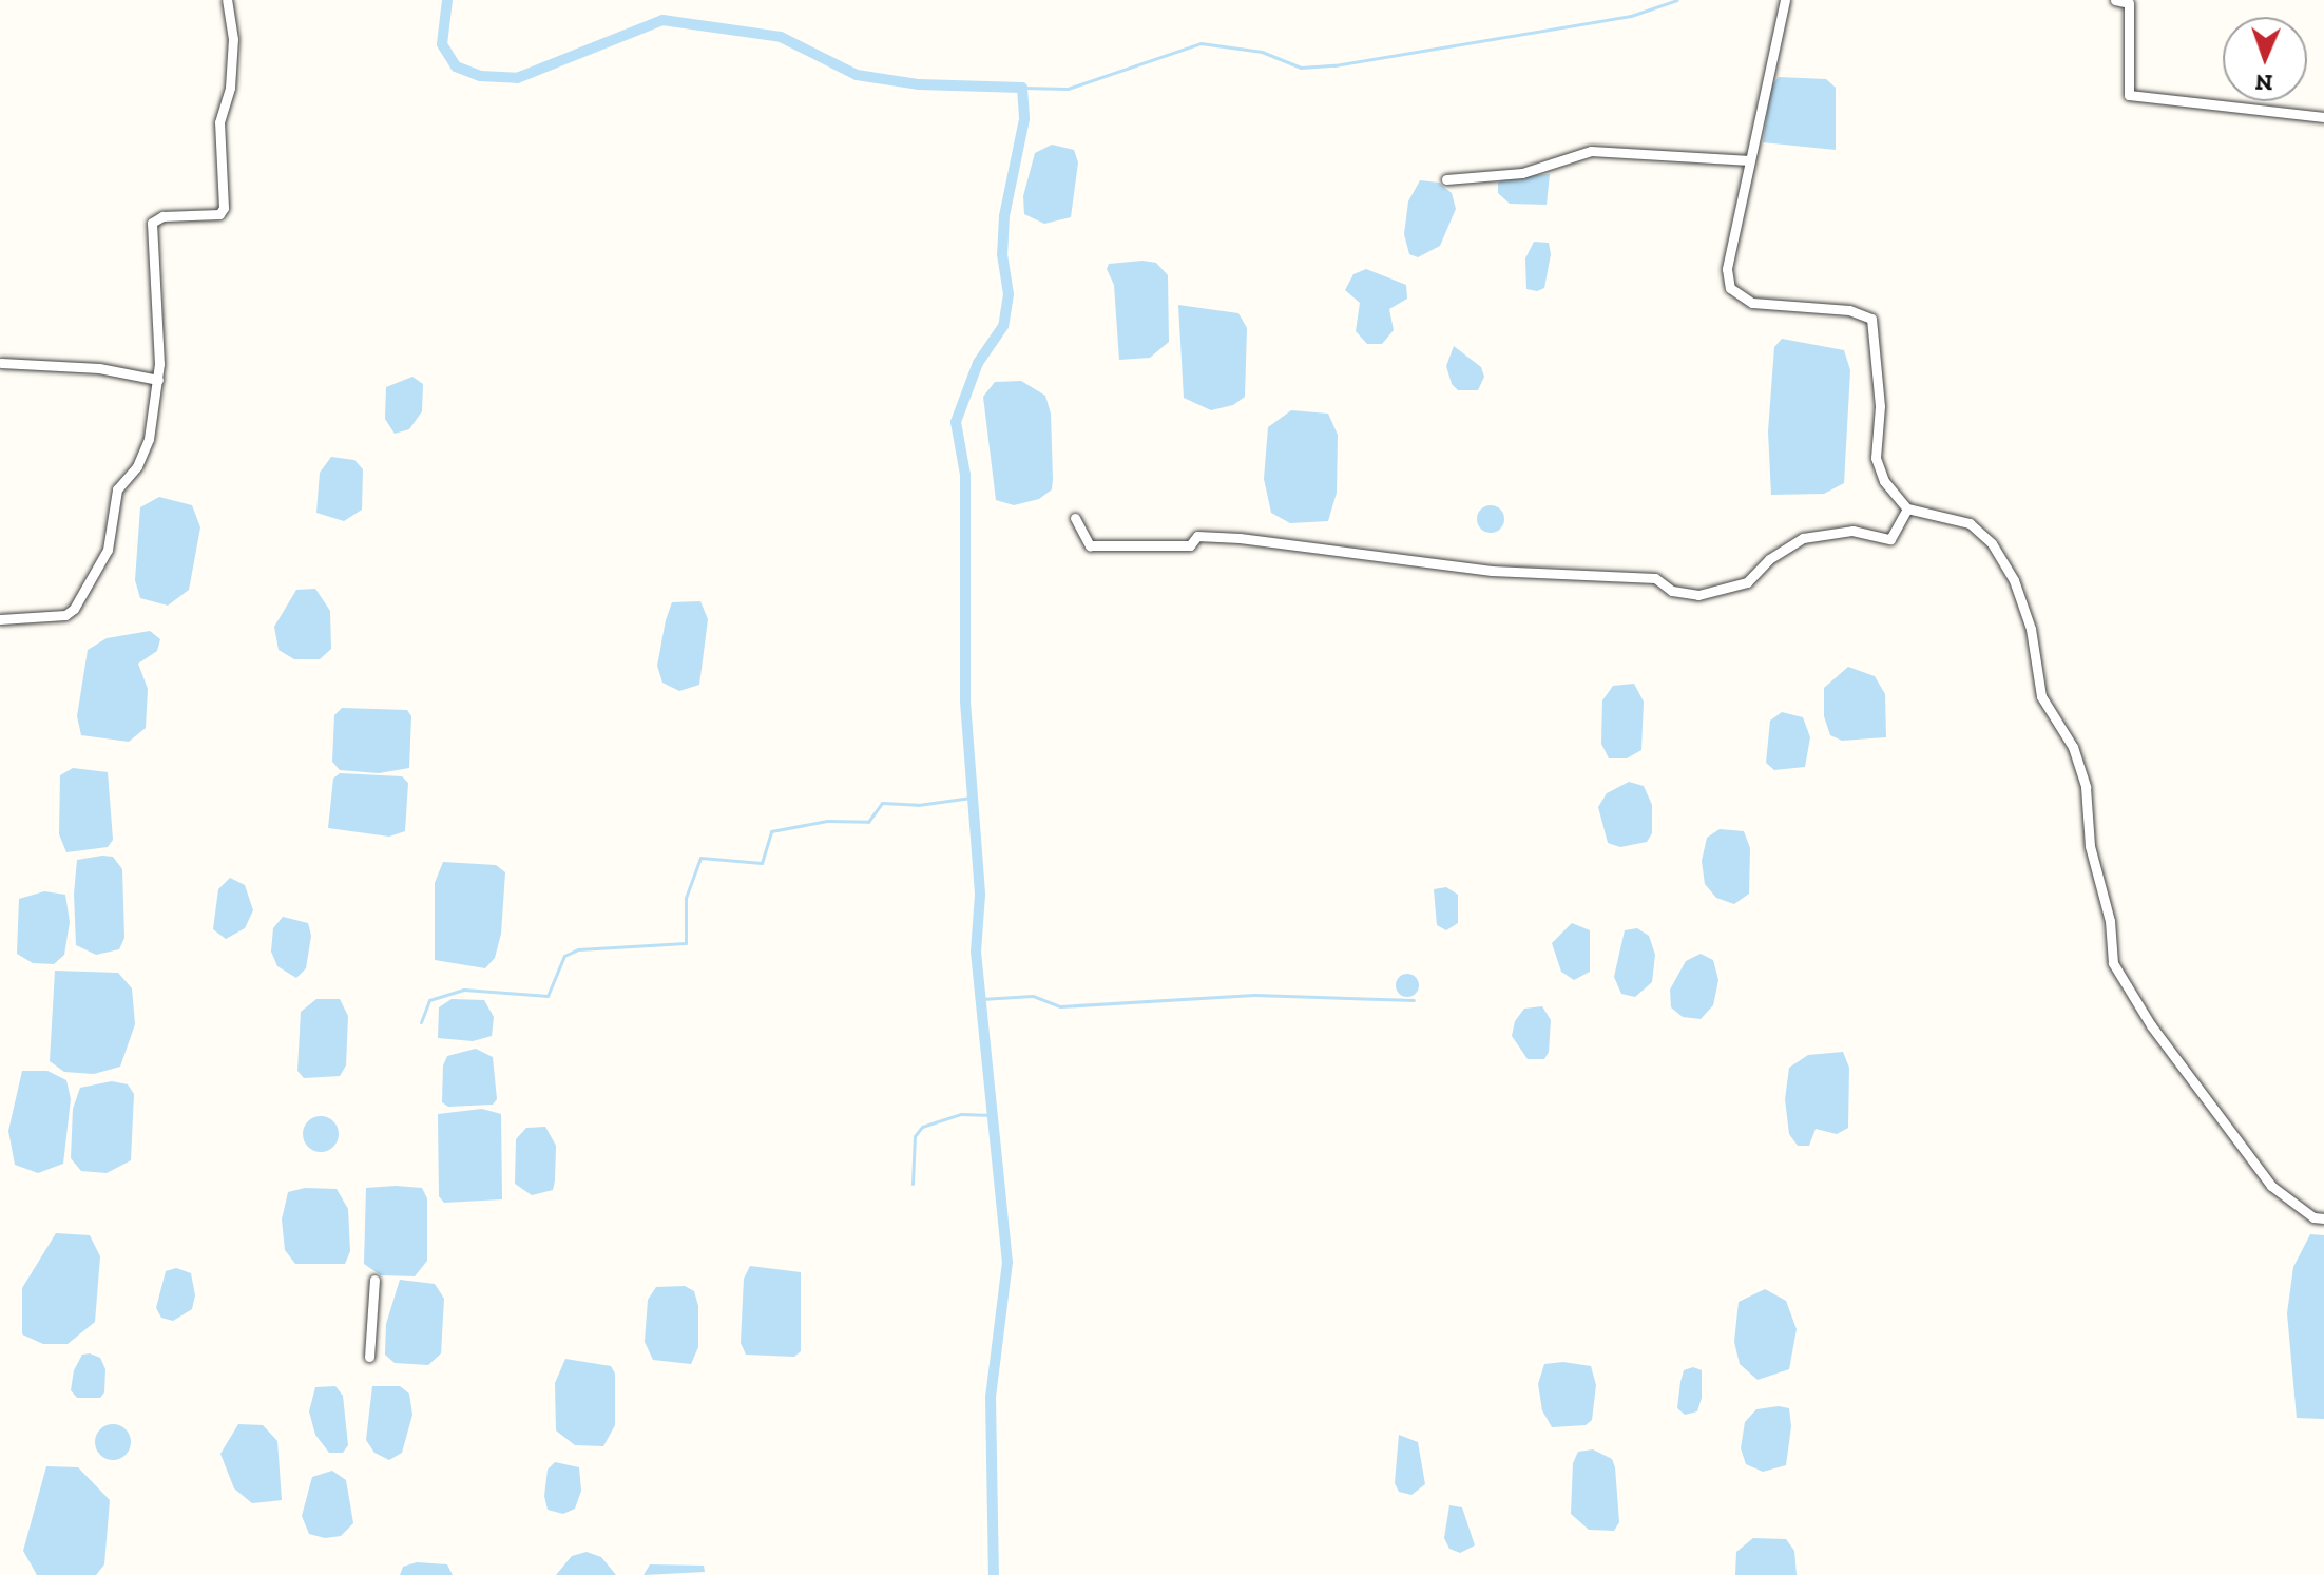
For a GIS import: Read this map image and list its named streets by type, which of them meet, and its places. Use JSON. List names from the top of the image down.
{
  "north": "bottom"
}
